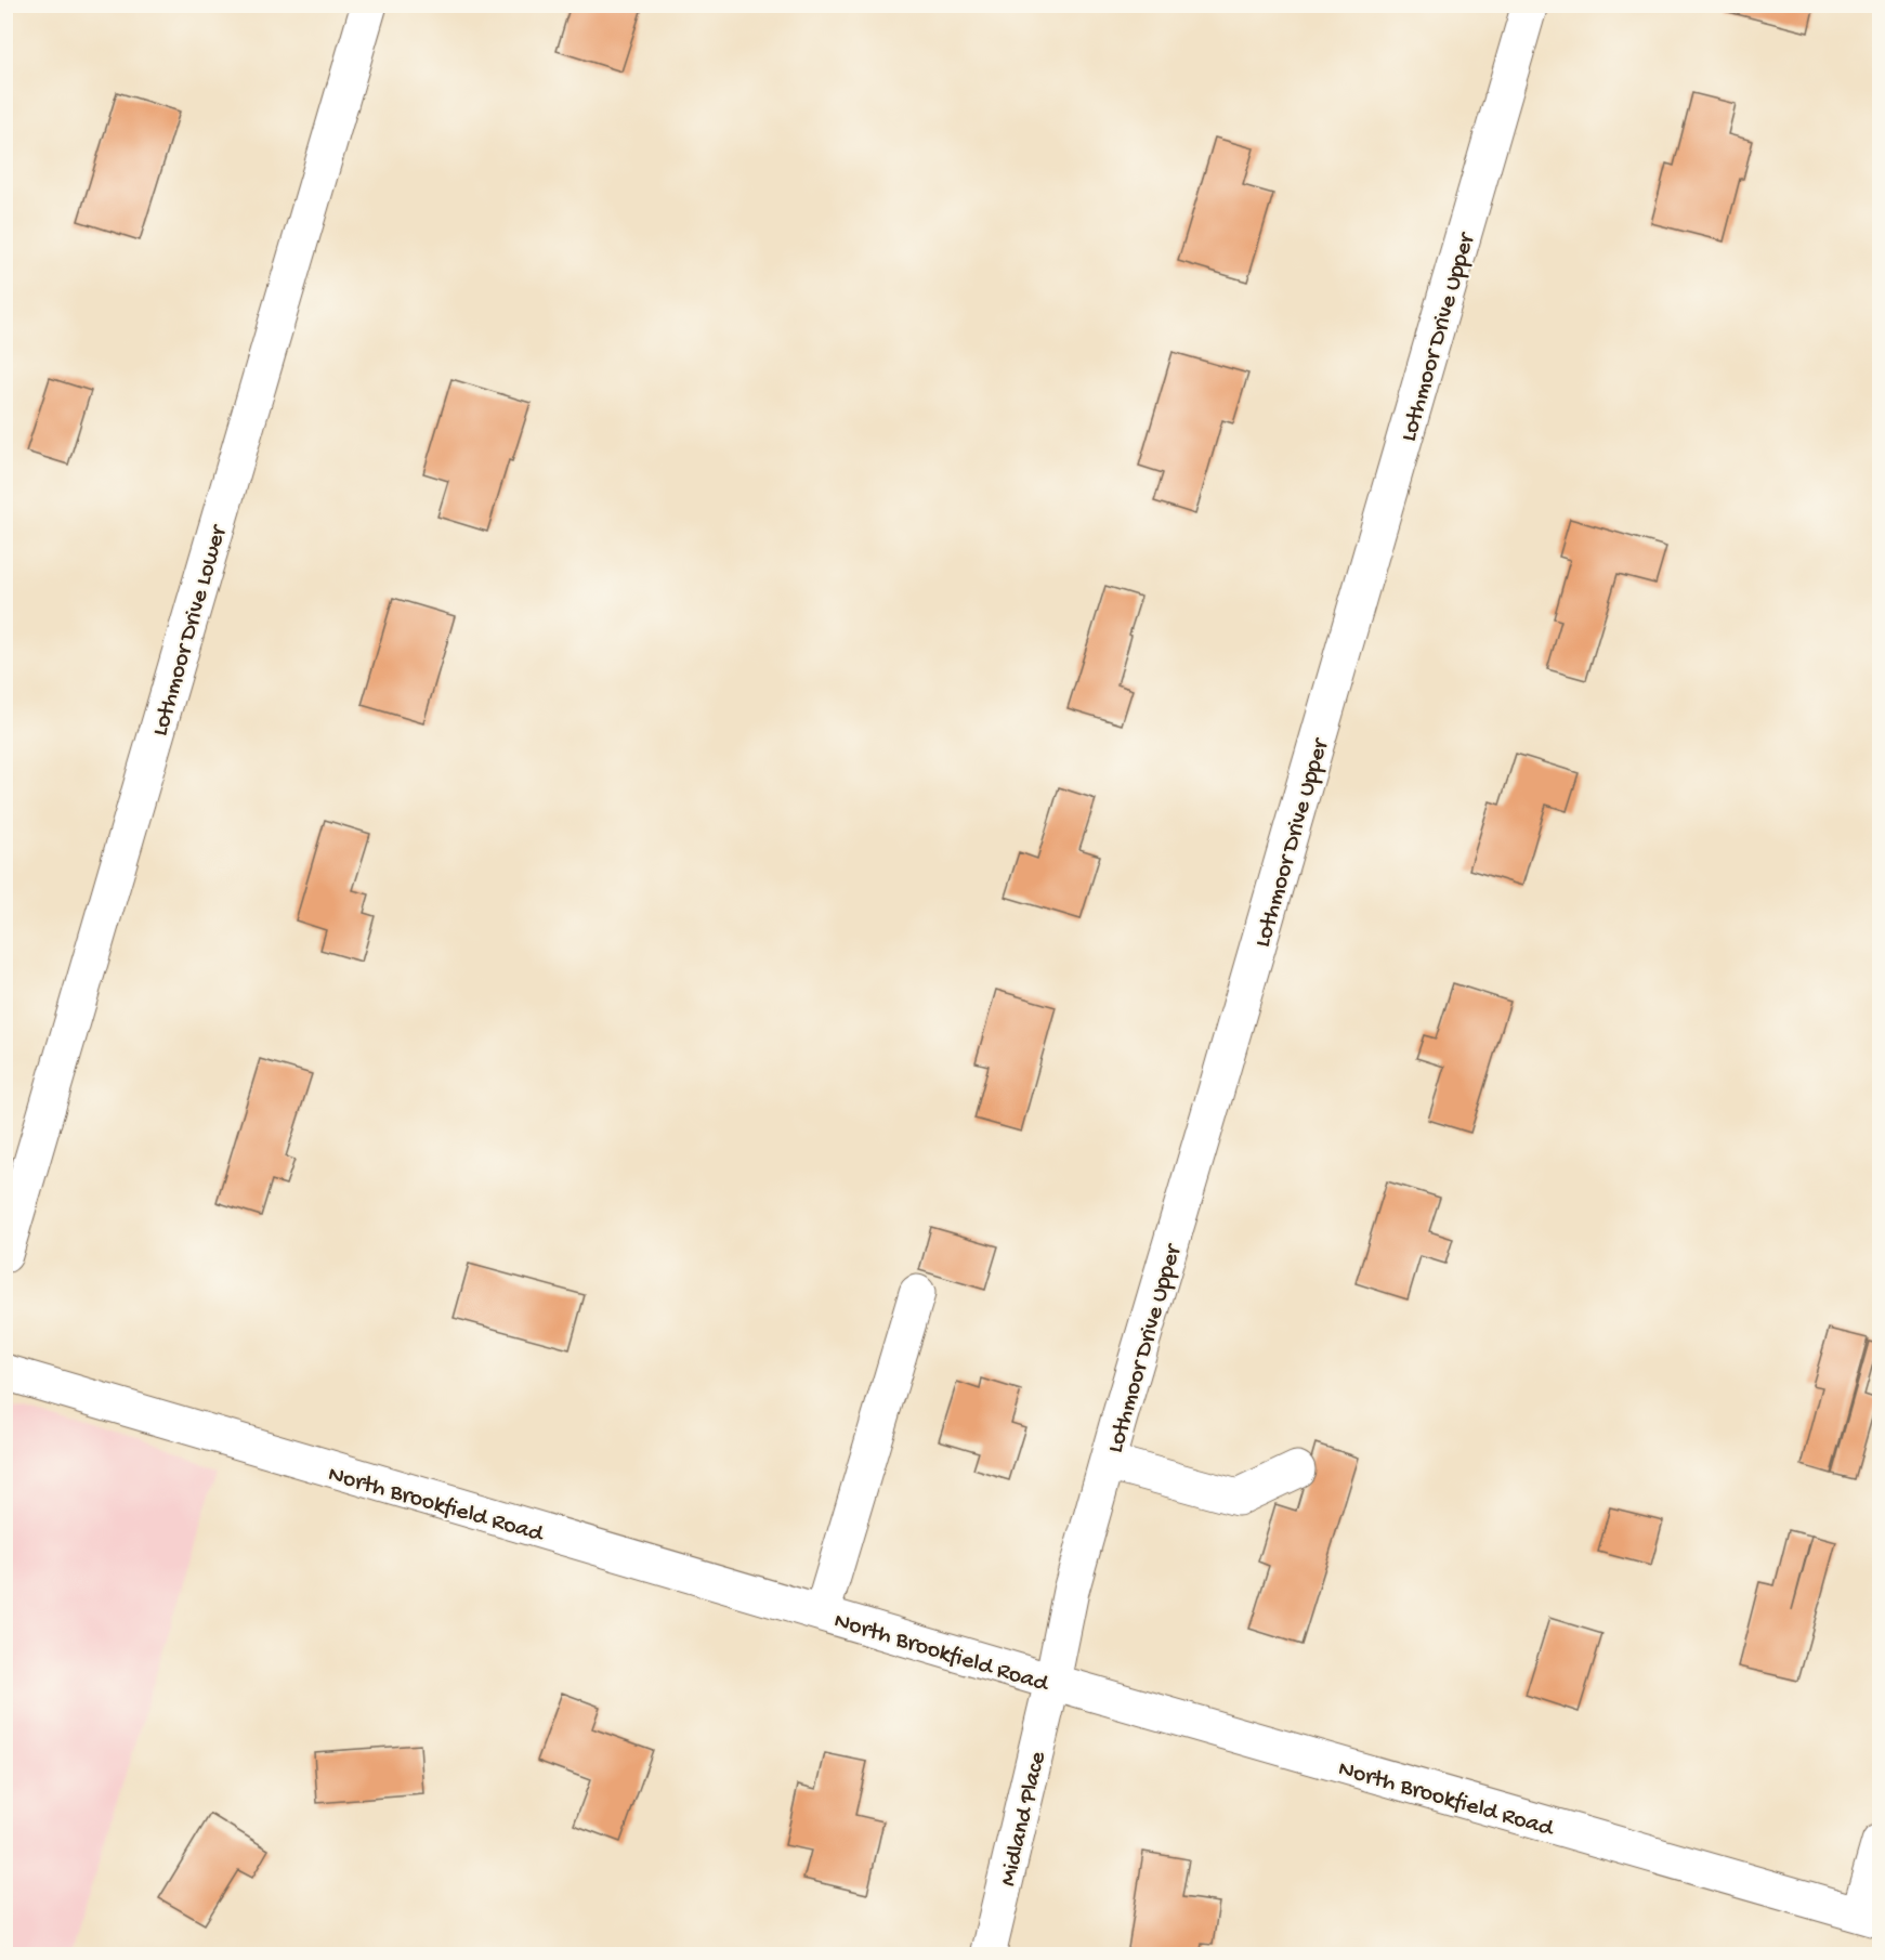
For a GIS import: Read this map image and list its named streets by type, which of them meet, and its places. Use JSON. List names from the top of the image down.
{
  "streets": {
    "street": [
      "Lothmoor Drive Upper",
      "Lothmoor Drive Lower",
      "North Brookfield Road",
      "Midland Place"
    ]
  },
  "crossings": [
    ["Lothmoor Drive Upper", "North Brookfield Road"],
    ["Lothmoor Drive Upper", "Midland Place"],
    ["North Brookfield Road", "Midland Place"]
  ]
}
